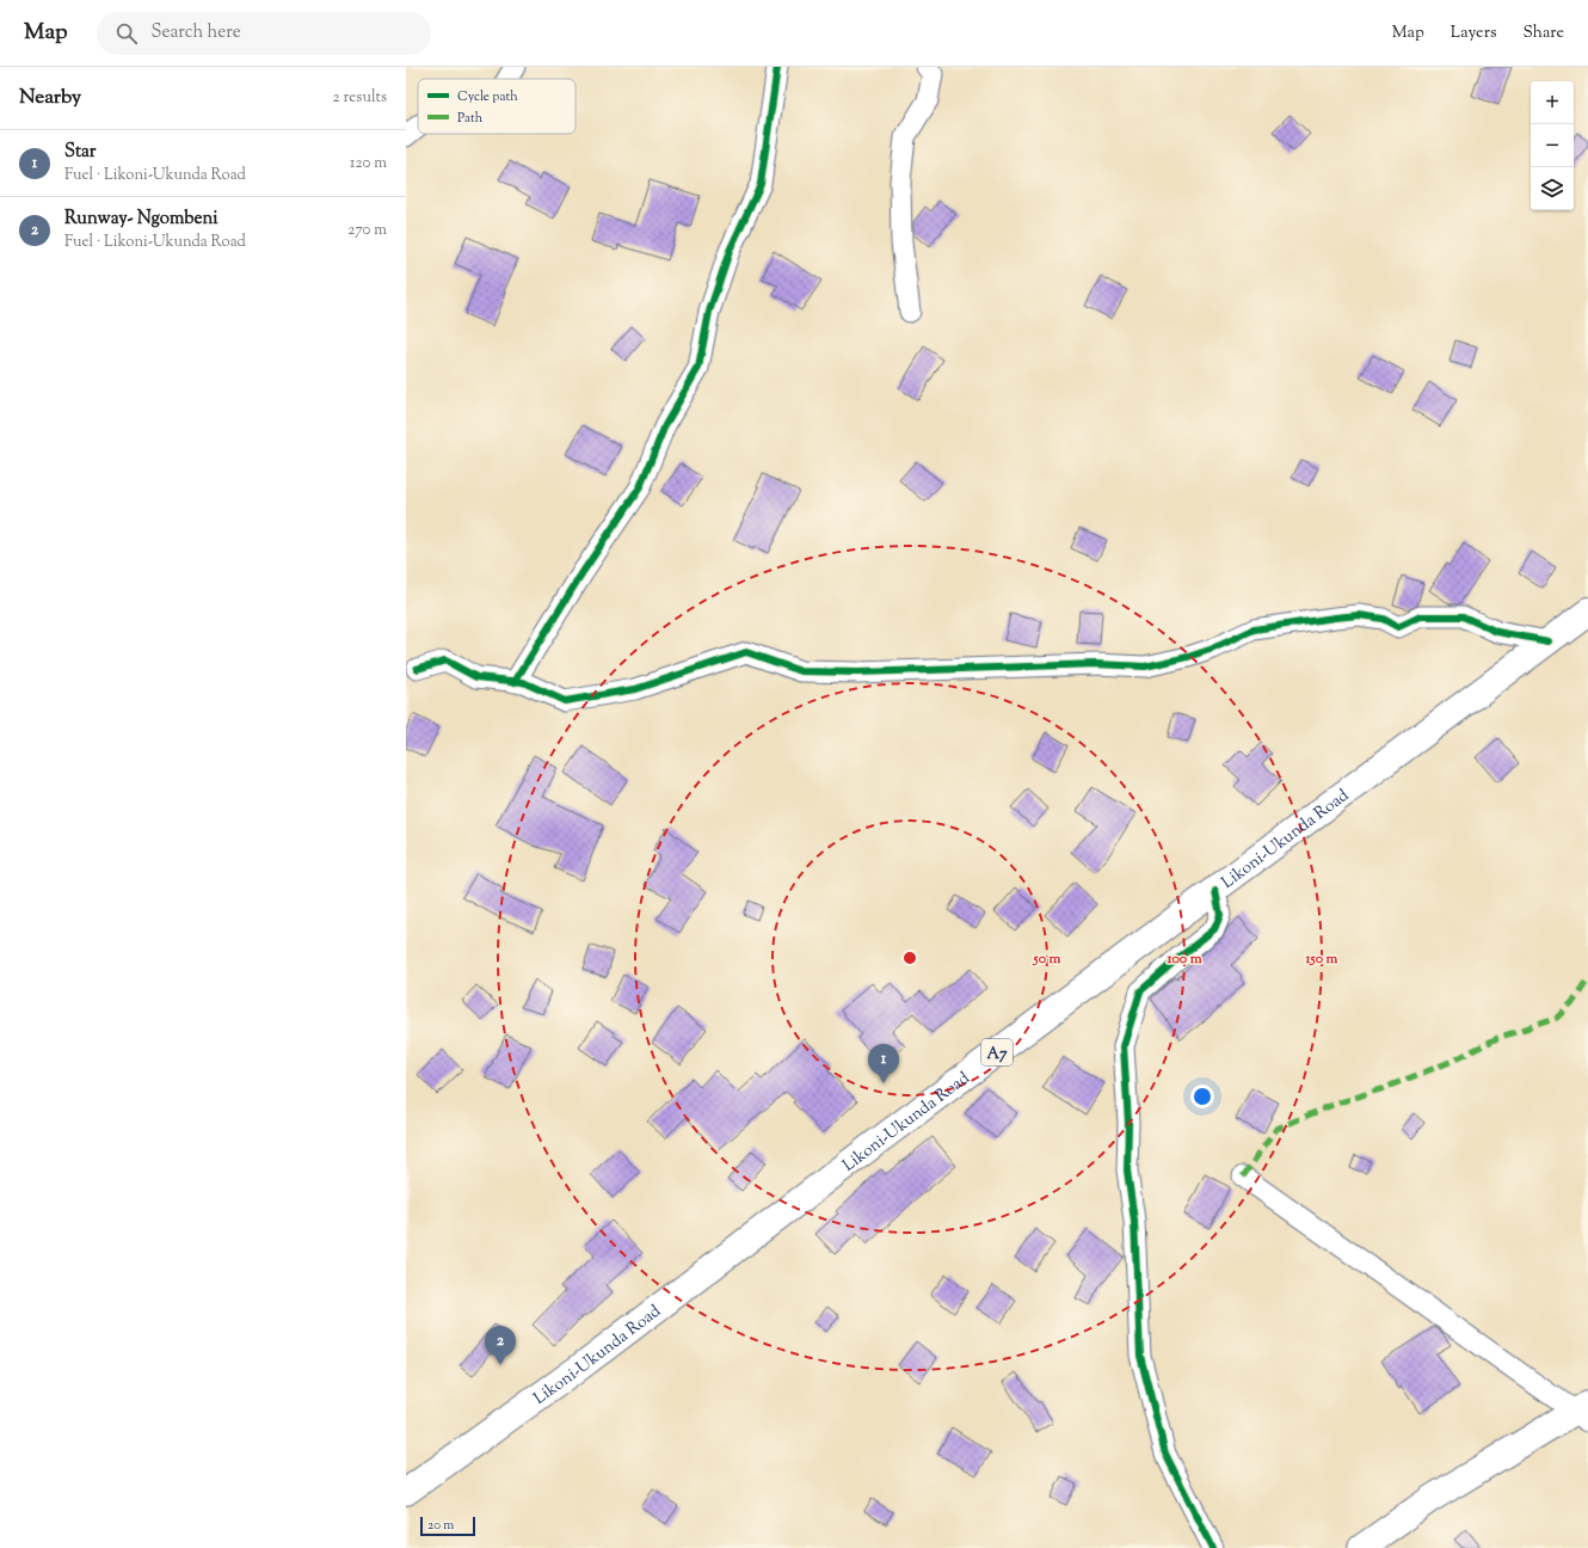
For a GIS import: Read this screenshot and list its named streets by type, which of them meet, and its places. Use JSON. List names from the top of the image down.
{
  "streets": {
    "main road": ["Likoni-Ukunda Road", "A7"]
  },
  "legend": ["Cycle path", "Path"],
  "scale_bar": "20 m",
  "page": {
    "header": "Map",
    "search": "Search here",
    "nav": ["Map", "Layers", "Share"],
    "heading": ["Nearby", "2 results"],
    "map_buttons": ["+", "−"],
    "list": [
      {
        "mark": "1",
        "name": "Star",
        "note": "Fuel · Likoni-Ukunda Road",
        "value": "120 m"
      },
      {
        "mark": "2",
        "name": "Runway- Ngombeni",
        "note": "Fuel · Likoni-Ukunda Road",
        "value": "270 m"
      }
    ],
    "pins": ["1", "2"],
    "scale": "20 m"
  },
  "rings": ["50 m", "100 m", "150 m"]
}
